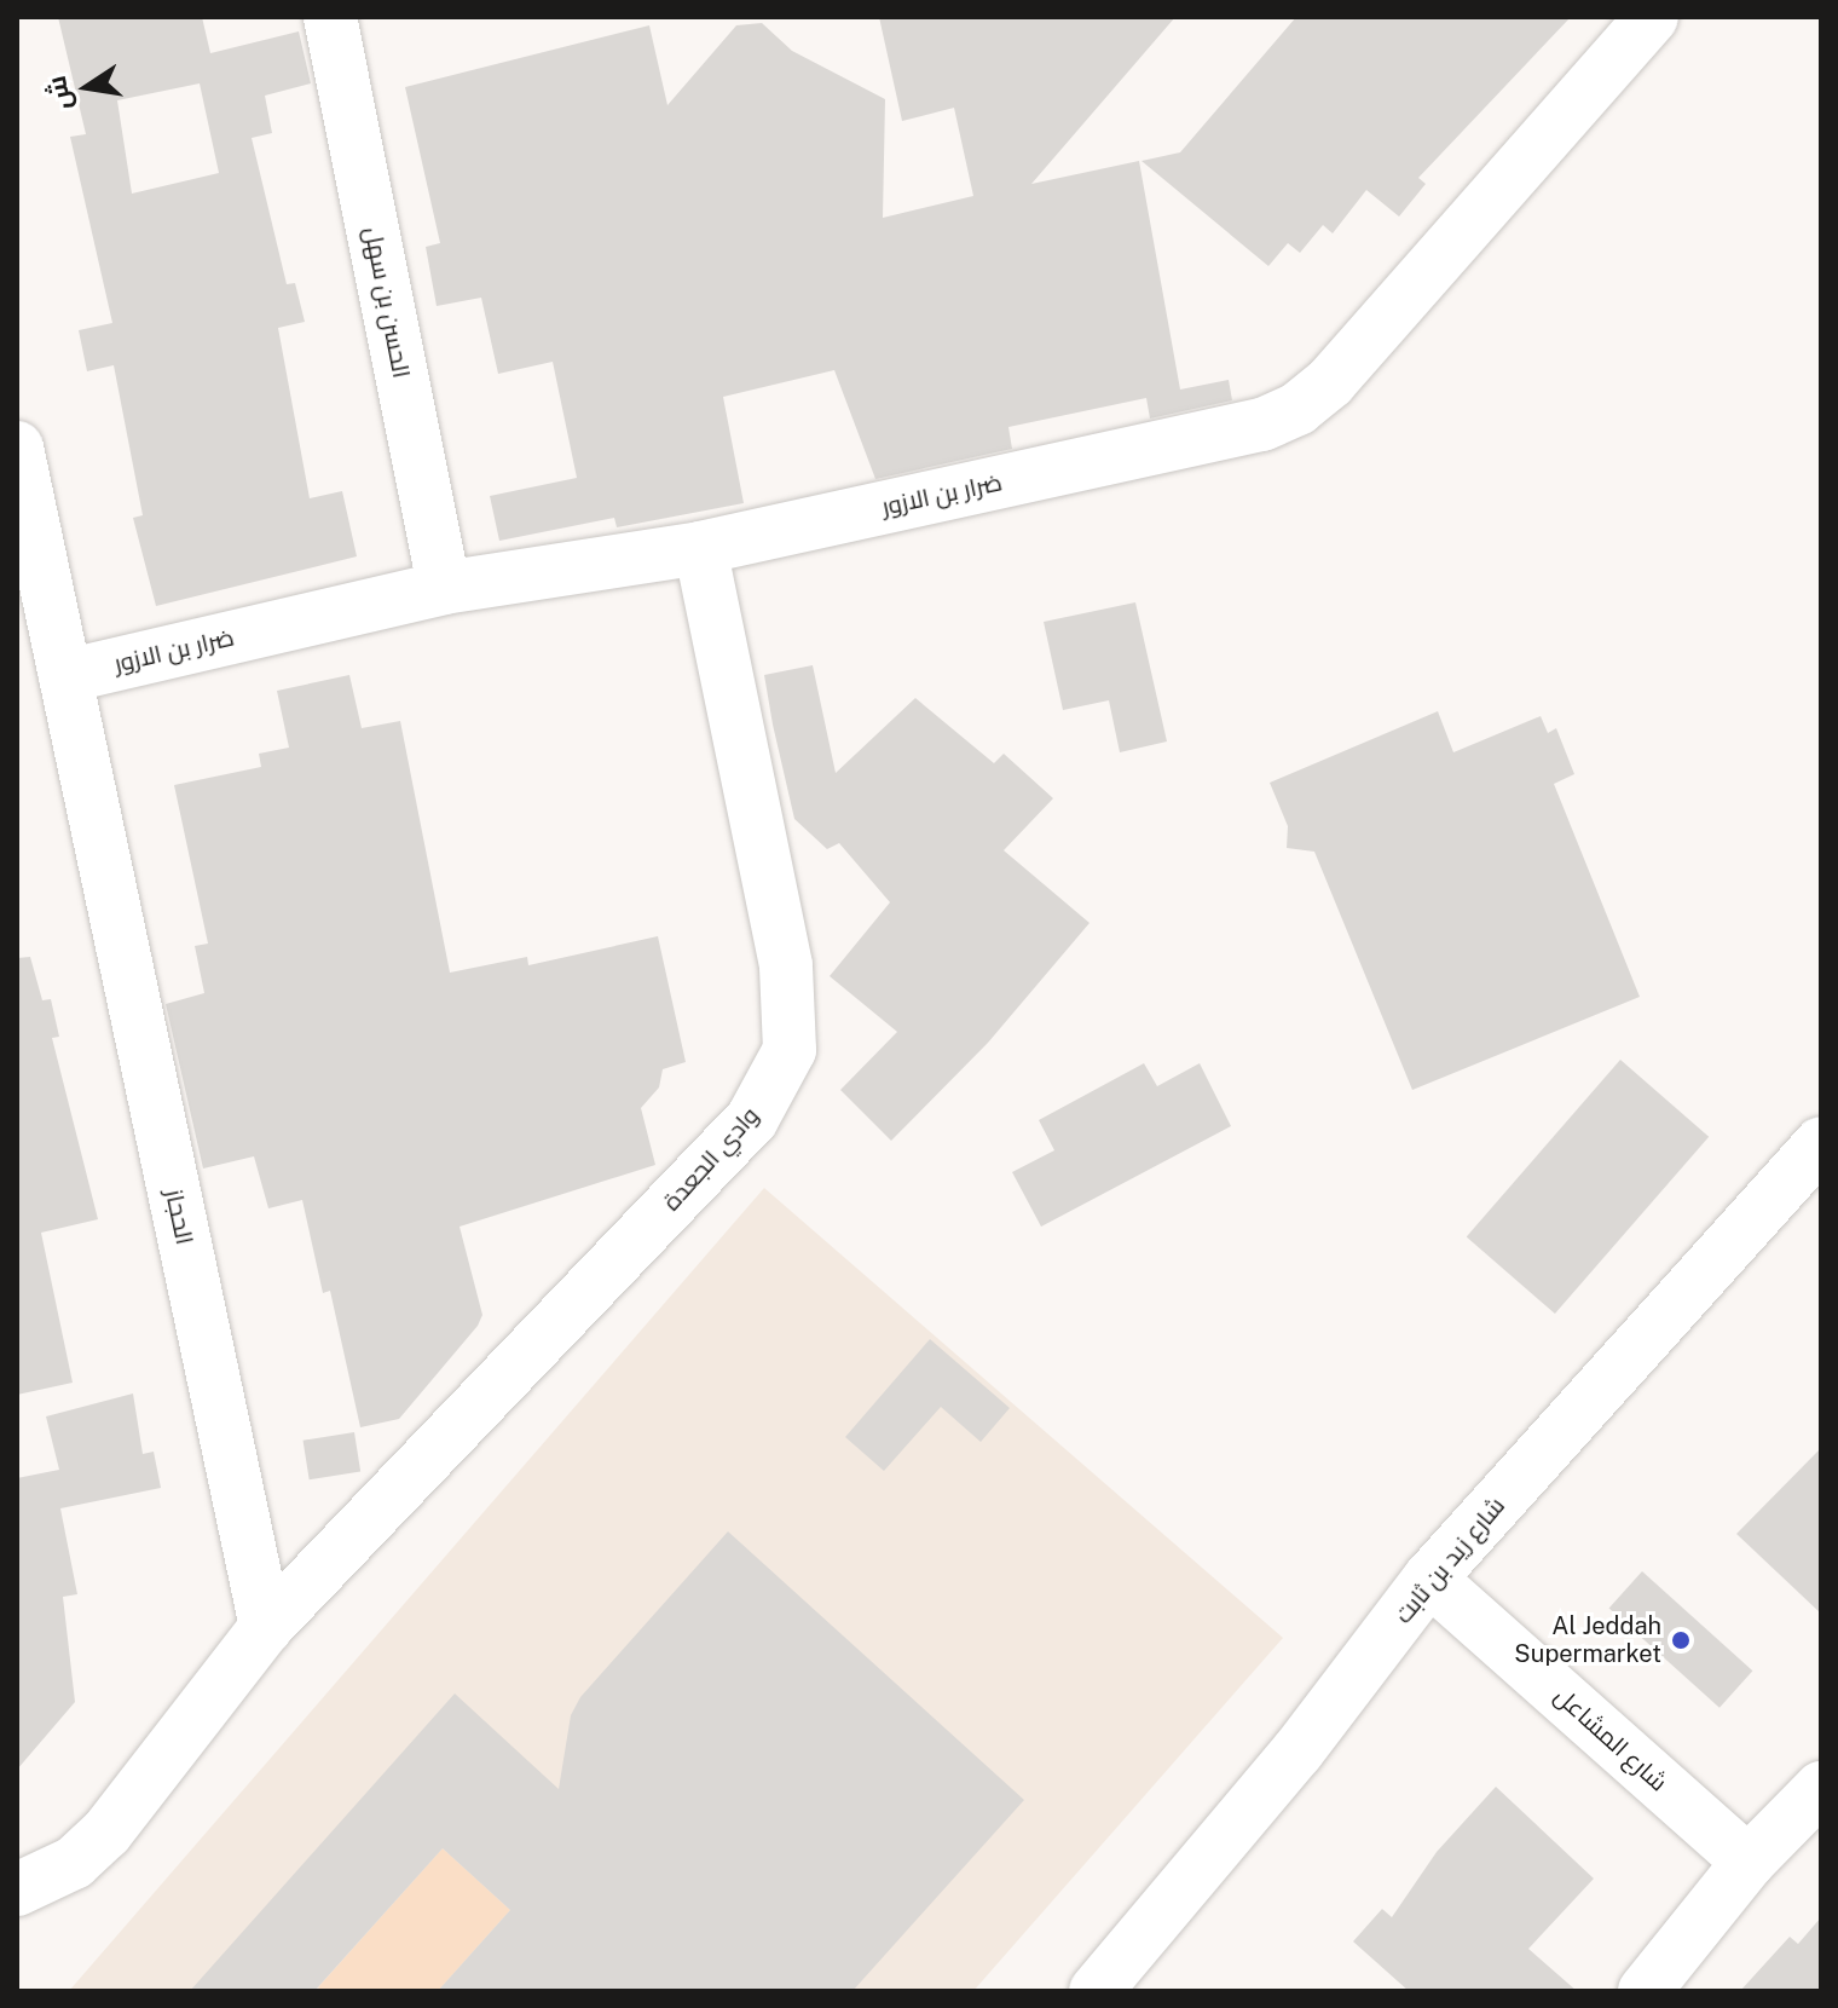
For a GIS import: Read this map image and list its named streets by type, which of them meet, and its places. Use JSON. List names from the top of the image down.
{
  "streets": {
    "street": [
      "الحسن بن سهل",
      "ضرار بن الازور",
      "وادي الجعدة",
      "الحجاز",
      "شارع زيد بن ثابت",
      "شارع المشاعل"
    ]
  },
  "crossings": [
    ["الحسن بن سهل", "ضرار بن الازور"],
    ["ضرار بن الازور", "وادي الجعدة"],
    ["ضرار بن الازور", "الحجاز"],
    ["وادي الجعدة", "الحجاز"],
    ["شارع زيد بن ثابت", "شارع المشاعل"]
  ],
  "places": ["Al Jeddah Supermarket"],
  "north": "left"
}
